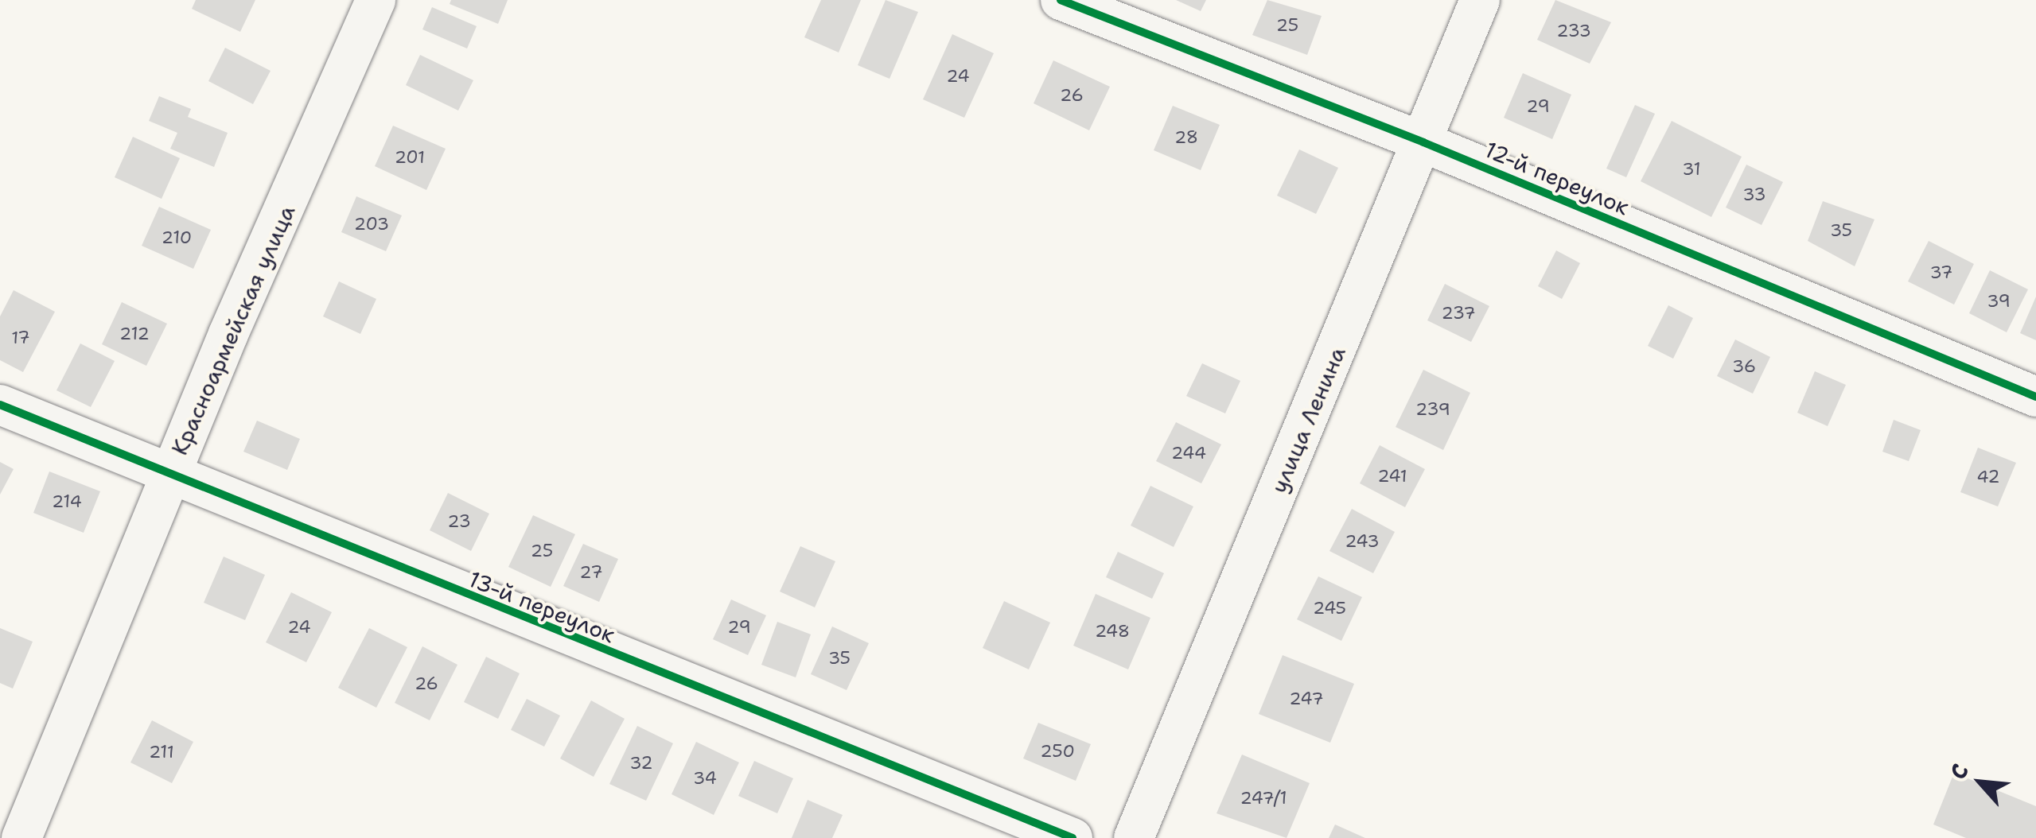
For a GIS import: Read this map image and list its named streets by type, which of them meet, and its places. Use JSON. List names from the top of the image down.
{
  "streets": {
    "street": [
      "12-й переулок",
      "Красноармейская улица",
      "улица Ленина",
      "13-й переулок"
    ]
  },
  "crossings": [
    ["12-й переулок", "улица Ленина"],
    ["Красноармейская улица", "13-й переулок"]
  ],
  "house_numbers": [
    "25",
    "233",
    "24",
    "26",
    "29",
    "28",
    "201",
    "31",
    "33",
    "203",
    "35",
    "210",
    "37",
    "39",
    "237",
    "212",
    "17",
    "36",
    "239",
    "244",
    "241",
    "42",
    "214",
    "23",
    "243",
    "25",
    "27",
    "245",
    "24",
    "29",
    "248",
    "35",
    "26",
    "247",
    "250",
    "211",
    "32",
    "34",
    "247/1"
  ],
  "north": "top left"
}
